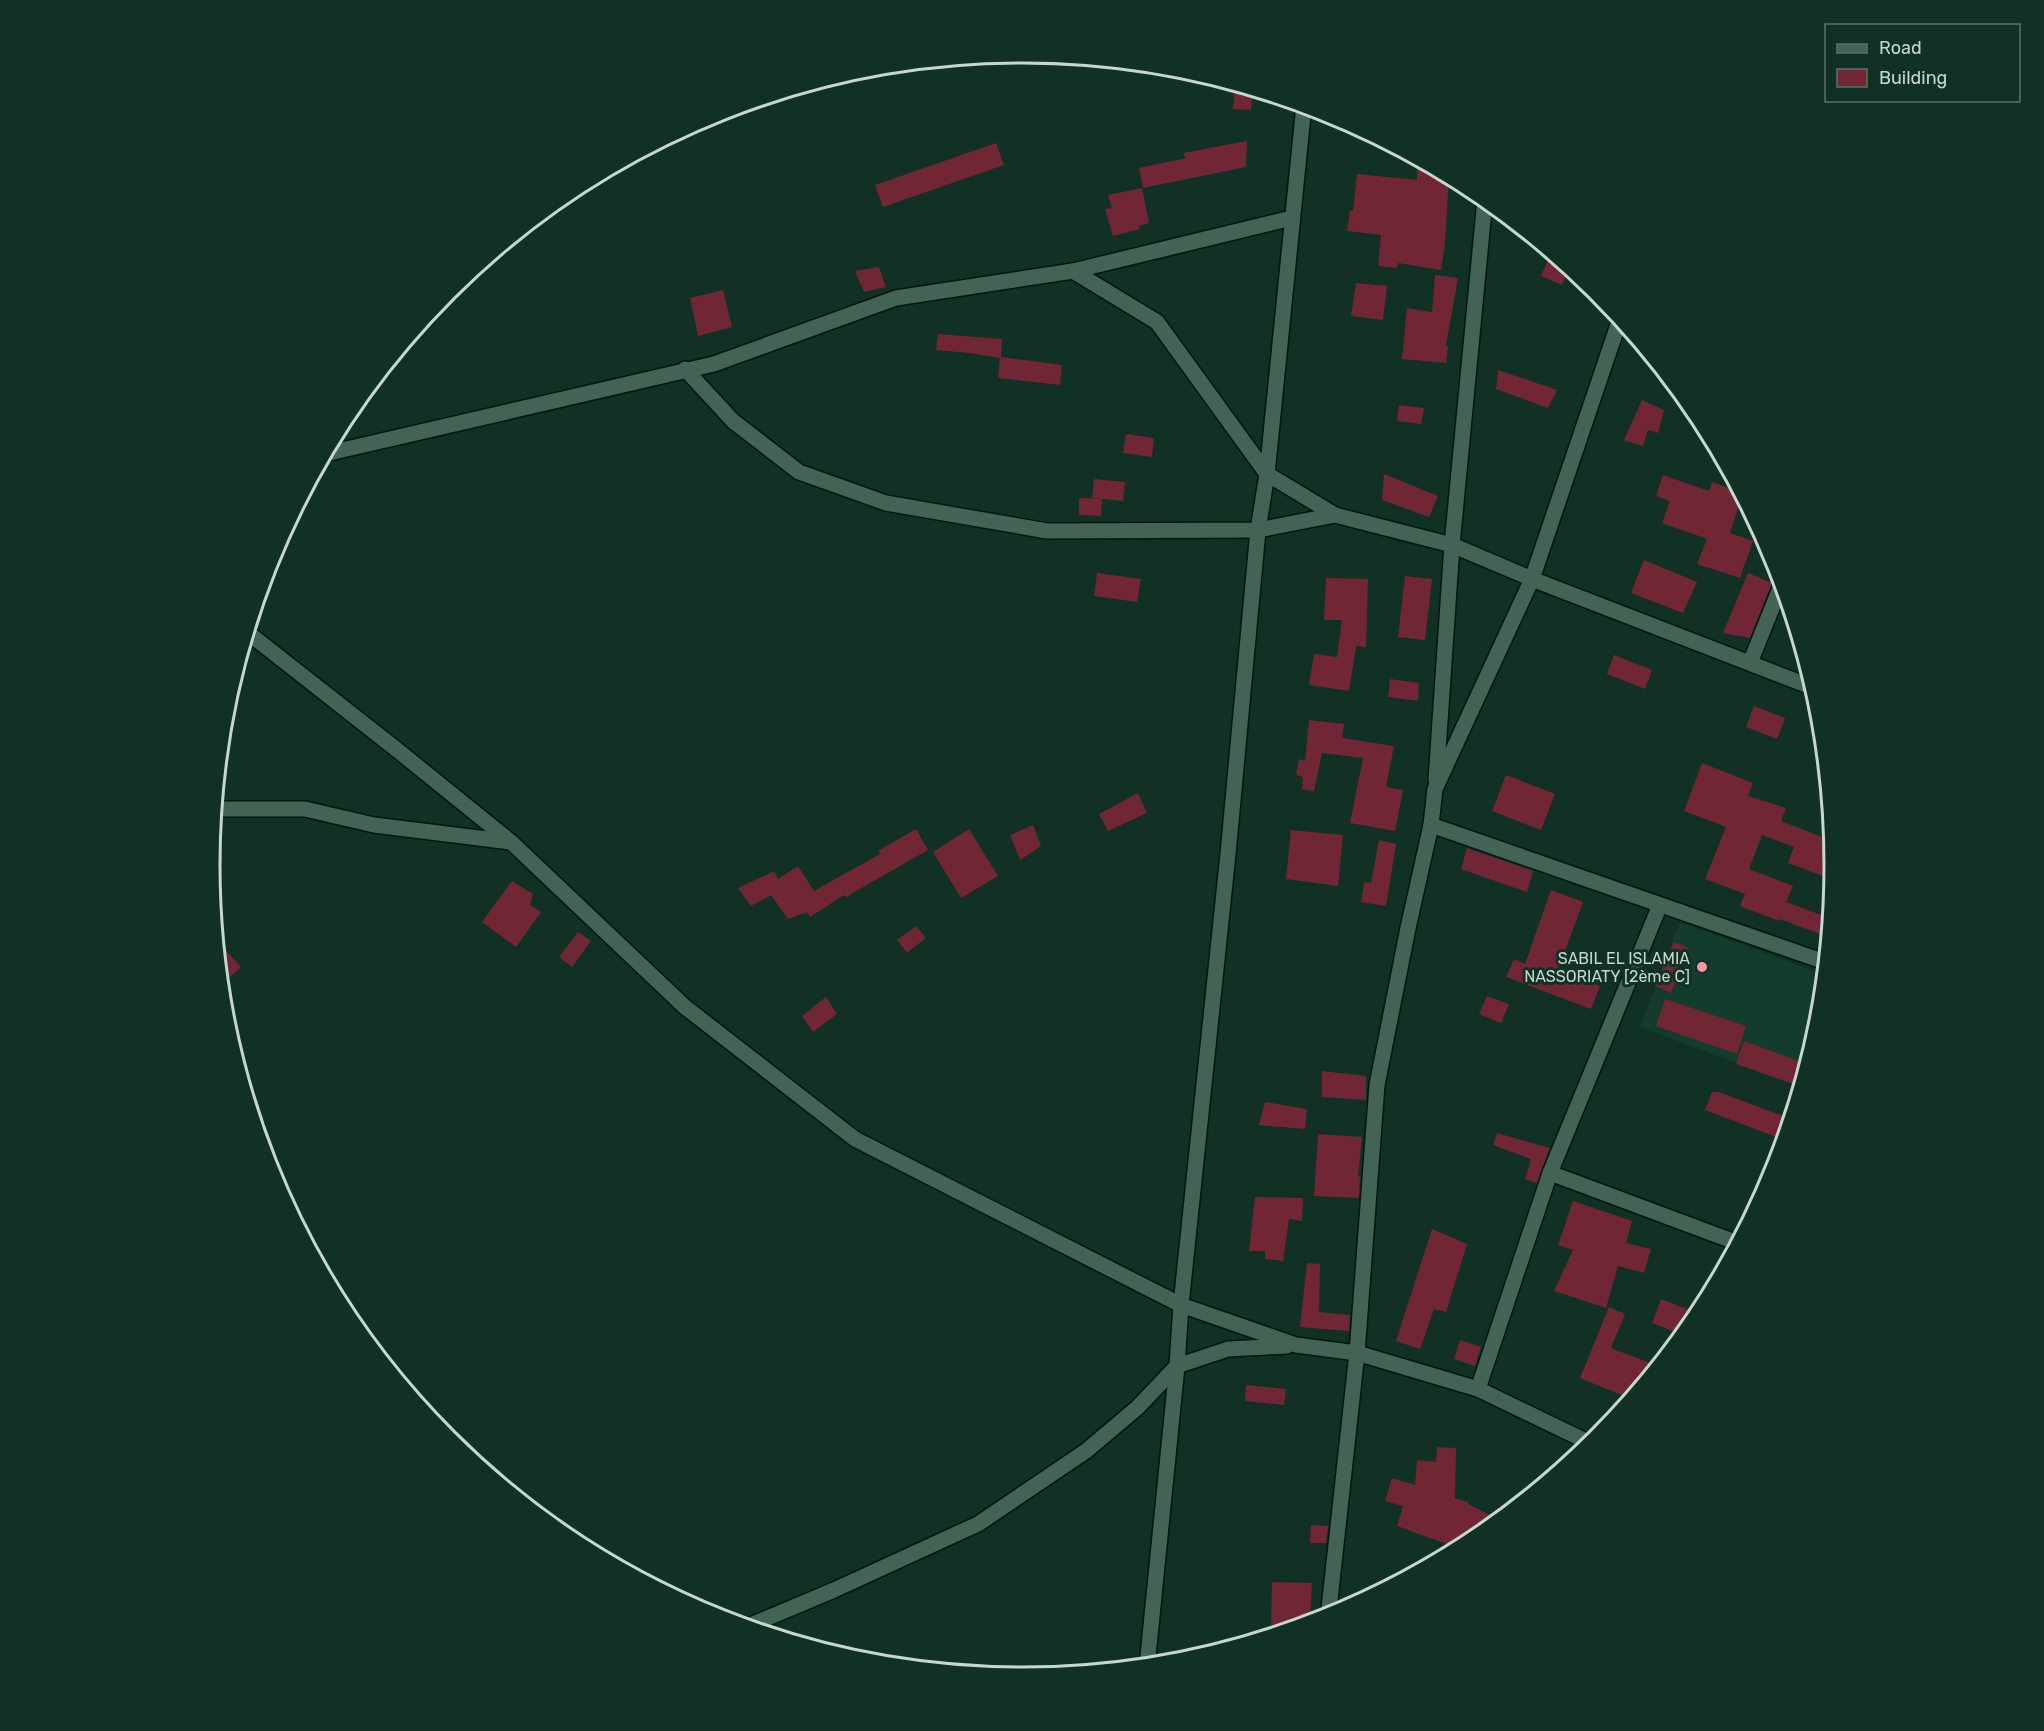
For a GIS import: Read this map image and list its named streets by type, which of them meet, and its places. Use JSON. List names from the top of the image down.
{
  "places": ["SABIL EL ISLAMIA NASSORIATY [2ème C]"],
  "legend": ["Road", "Building"]
}
